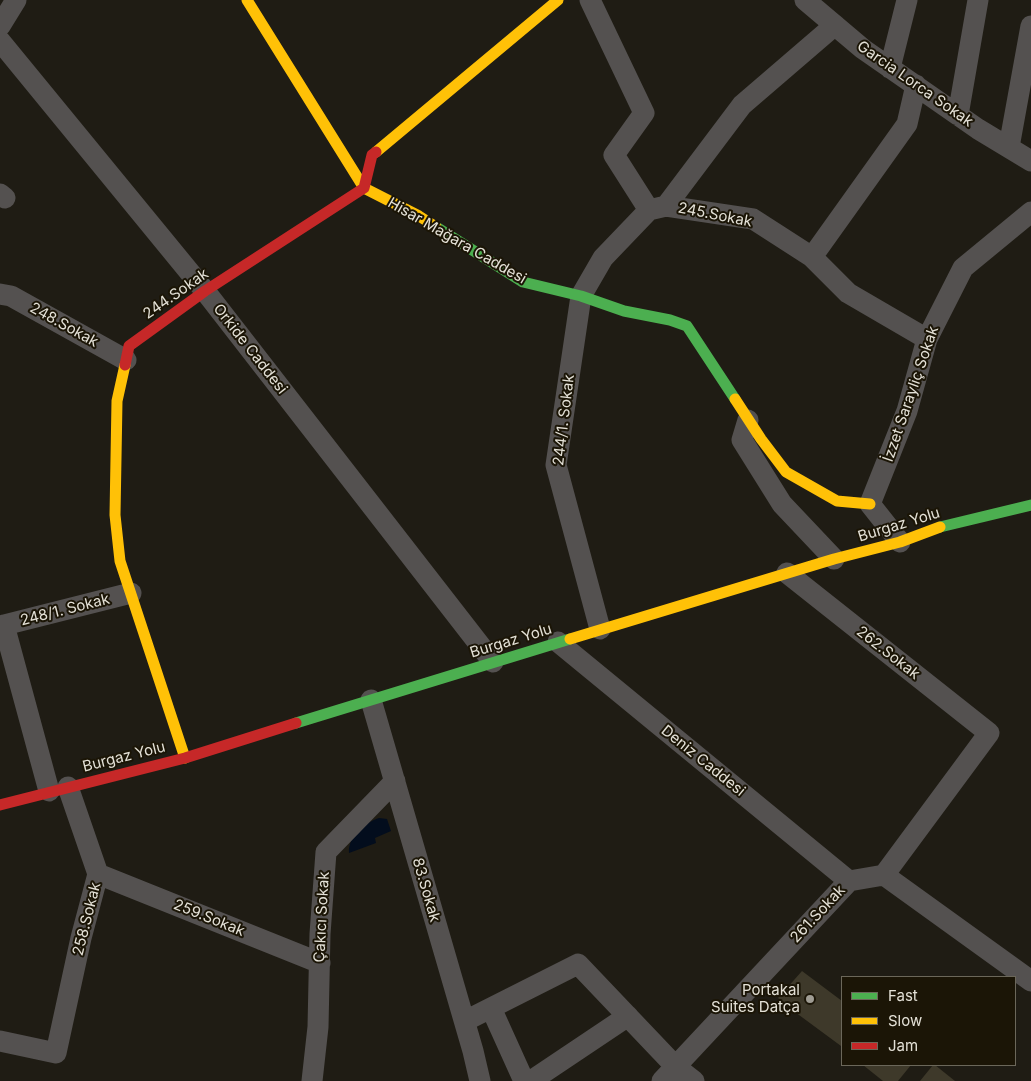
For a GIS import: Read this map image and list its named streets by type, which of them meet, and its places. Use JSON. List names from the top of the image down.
{
  "streets": {
    "street": [
      "Garcia Lorca Sokak",
      "245.Sokak",
      "Hisar Mağara Caddesi",
      "244.Sokak",
      "248.Sokak",
      "Orkide Caddesi",
      "İzzet Sarayliç Sokak",
      "244/1. Sokak",
      "Burgaz Yolu",
      "248/1. Sokak",
      "262.Sokak",
      "Deniz Caddesi",
      "83.Sokak",
      "261.Sokak",
      "Çakıcı Sokak",
      "259.Sokak",
      "258.Sokak"
    ]
  },
  "crossings": [
    ["245.Sokak", "İzzet Sarayliç Sokak"],
    ["Hisar Mağara Caddesi", "244.Sokak"],
    ["Hisar Mağara Caddesi", "İzzet Sarayliç Sokak"],
    ["Hisar Mağara Caddesi", "244/1. Sokak"],
    ["244.Sokak", "248.Sokak"],
    ["244.Sokak", "Orkide Caddesi"],
    ["244.Sokak", "Burgaz Yolu"],
    ["244.Sokak", "248/1. Sokak"],
    ["Orkide Caddesi", "Burgaz Yolu"],
    ["244/1. Sokak", "Burgaz Yolu"],
    ["Burgaz Yolu", "262.Sokak"],
    ["Burgaz Yolu", "Deniz Caddesi"],
    ["Burgaz Yolu", "83.Sokak"],
    ["Burgaz Yolu", "258.Sokak"],
    ["248/1. Sokak", "258.Sokak"],
    ["262.Sokak", "261.Sokak"],
    ["Deniz Caddesi", "261.Sokak"],
    ["83.Sokak", "Çakıcı Sokak"],
    ["Çakıcı Sokak", "259.Sokak"],
    ["259.Sokak", "258.Sokak"]
  ],
  "places": ["Portakal Suites Datça"],
  "legend": ["Fast", "Slow", "Jam"]
}
